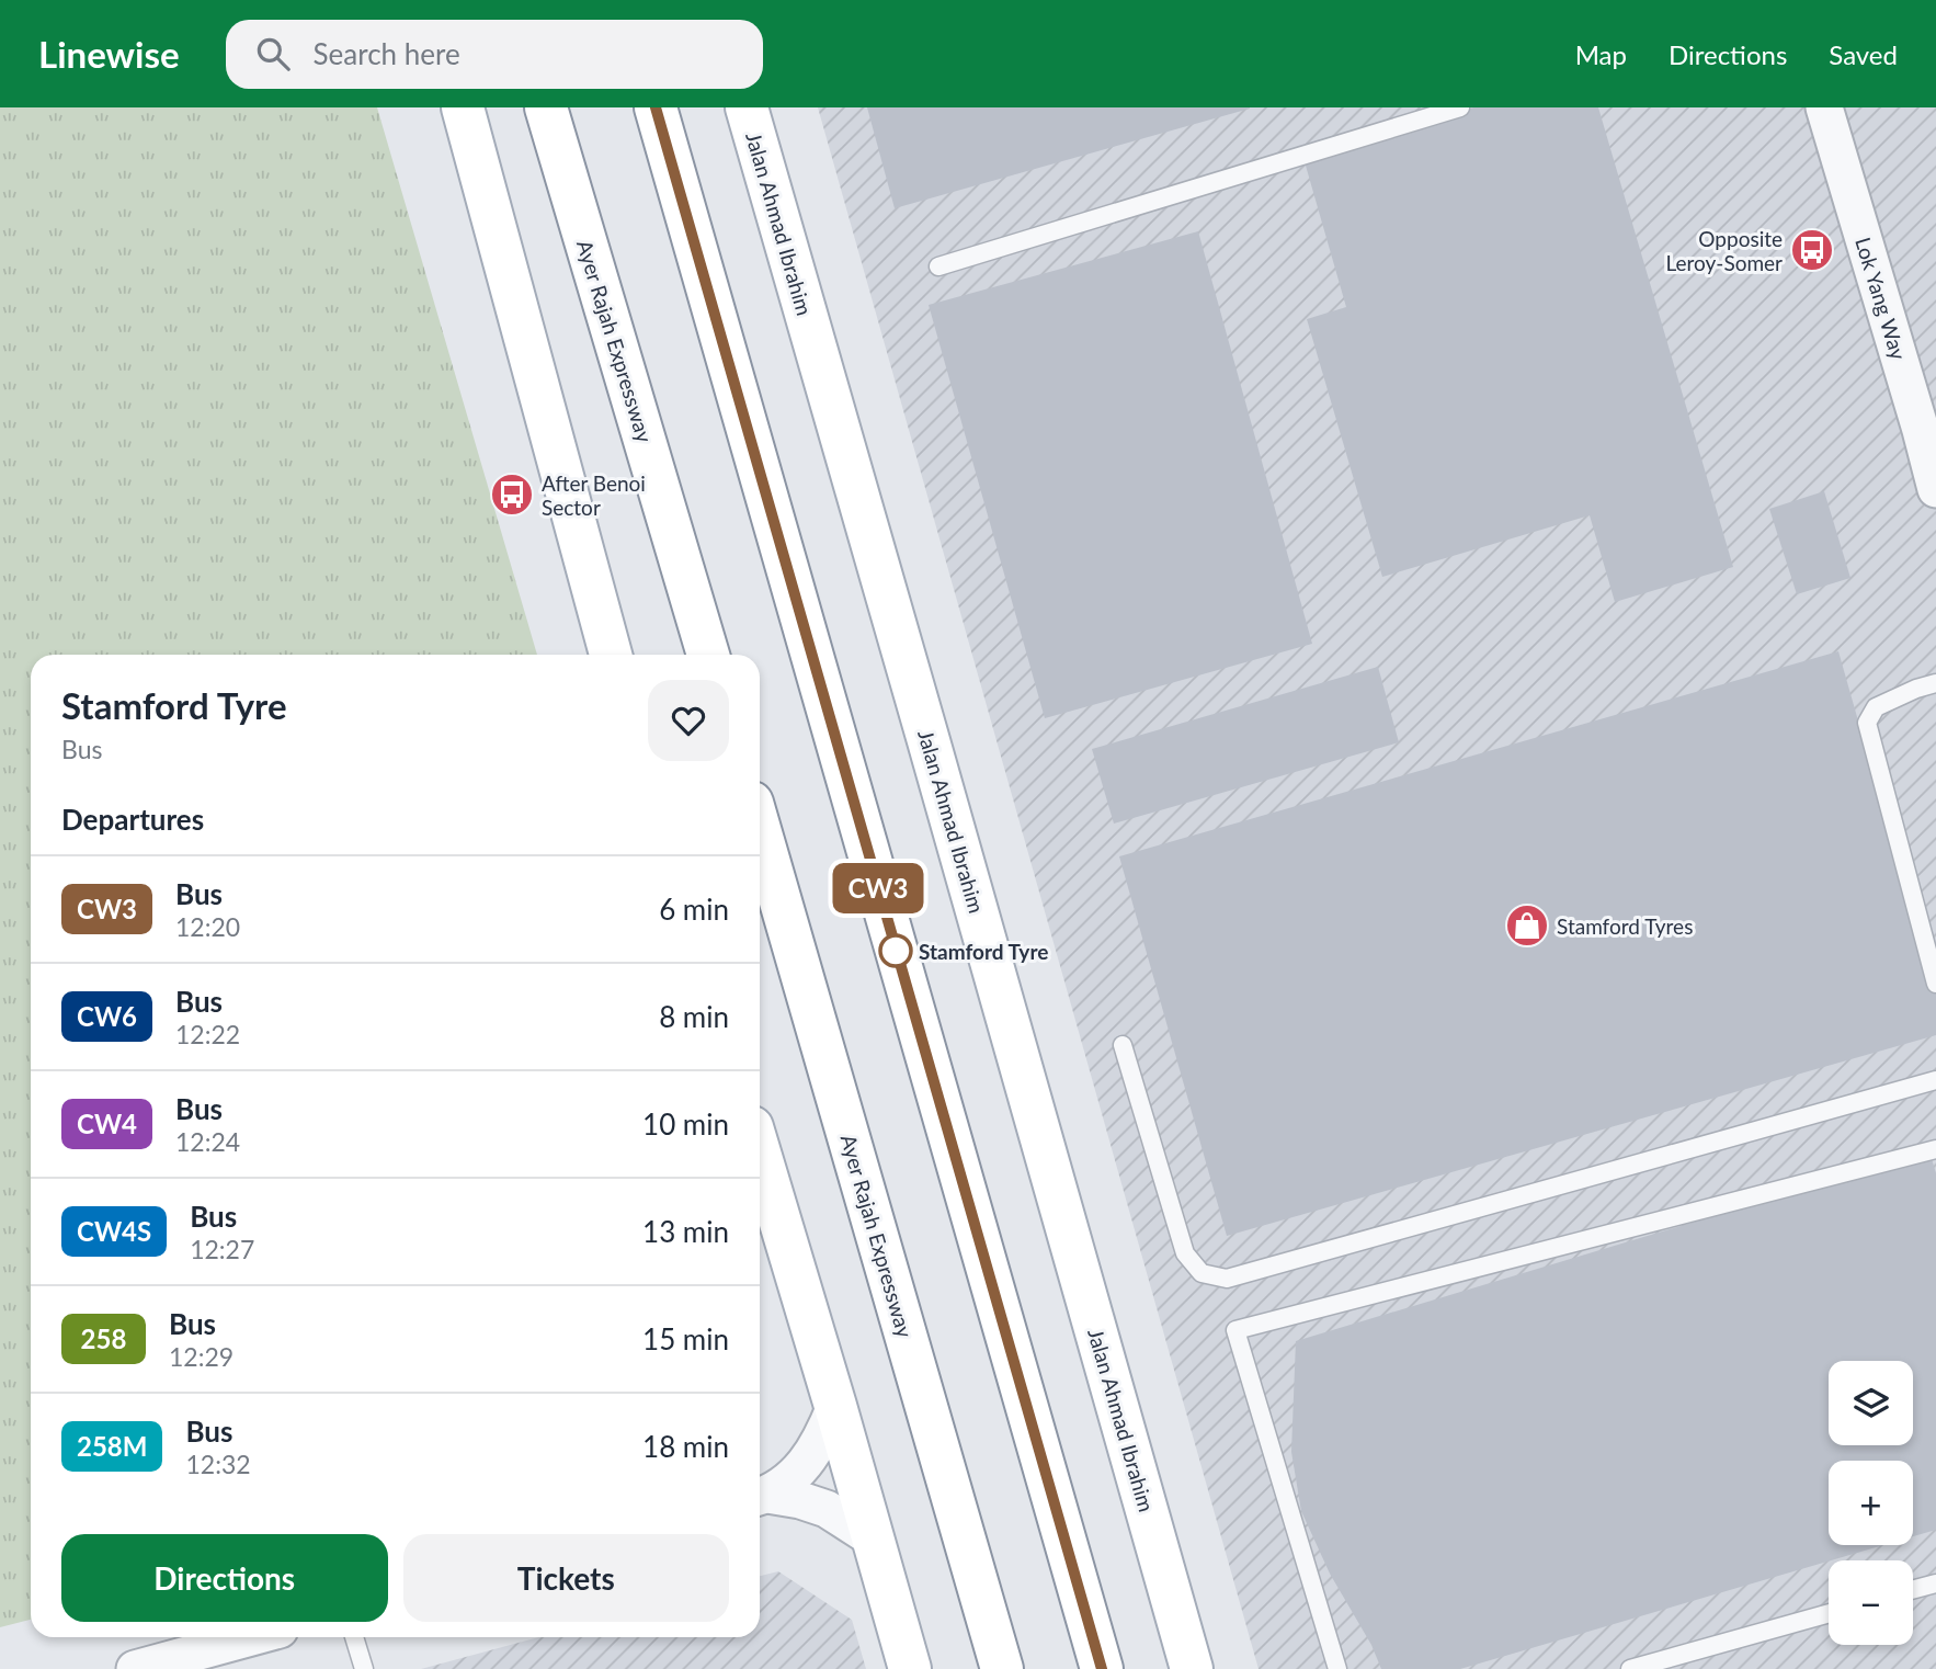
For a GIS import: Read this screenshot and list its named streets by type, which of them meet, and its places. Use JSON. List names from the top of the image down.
{
  "streets": {
    "main road": ["Jalan Ahmad Ibrahim", "Ayer Rajah Expressway"],
    "street": ["Lok Yang Way"]
  },
  "places": {
    "bus stop": ["Opposite Leroy-Somer", "After Benoi Sector"],
    "shop": ["Stamford Tyres"],
    "other": ["Stamford Tyre"]
  },
  "lines": ["bus line CW3"],
  "page": {
    "header": "Linewise",
    "search": "Search here",
    "nav": ["Map", "Directions", "Saved"],
    "on_map": "CW3",
    "heading": [
      ["Stamford Tyre", "Bus"],
      "Departures"
    ],
    "list": [
      {
        "mark": "CW3",
        "name": "Bus",
        "note": "12:20",
        "value": "6 min"
      },
      {
        "mark": "CW6",
        "name": "Bus",
        "note": "12:22",
        "value": "8 min"
      },
      {
        "mark": "CW4",
        "name": "Bus",
        "note": "12:24",
        "value": "10 min"
      },
      {
        "mark": "CW4S",
        "name": "Bus",
        "note": "12:27",
        "value": "13 min"
      },
      {
        "mark": "258",
        "name": "Bus",
        "note": "12:29",
        "value": "15 min"
      },
      {
        "mark": "258M",
        "name": "Bus",
        "note": "12:32",
        "value": "18 min"
      }
    ],
    "map_buttons": ["+", "−"],
    "buttons": ["Directions", "Tickets"]
  }
}
